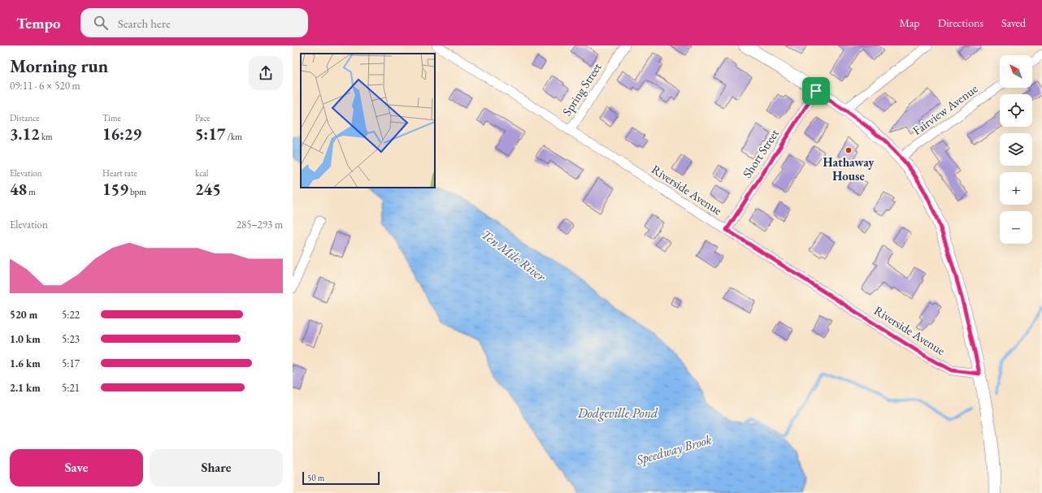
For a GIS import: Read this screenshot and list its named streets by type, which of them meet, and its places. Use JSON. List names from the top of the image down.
{
  "streets": {
    "street": [
      "Spring Street",
      "Fairview Avenue",
      "Short Street",
      "Riverside Avenue"
    ]
  },
  "crossings": [
    ["Spring Street", "Riverside Avenue"],
    ["Short Street", "Riverside Avenue"]
  ],
  "water": ["Ten Mile River", "Dodgeville Pond", "Speedway Brook"],
  "places": ["Hathaway House"],
  "scale_bar": "50 m",
  "north": "top left",
  "page": {
    "header": "Tempo",
    "search": "Search here",
    "nav": ["Map", "Directions", "Saved"],
    "heading": ["Morning run", "09:11 · 6 × 520 m"],
    "map_buttons": ["+", "−"],
    "stats": [
      ["Distance", "3.12 km"],
      ["Time", "16:29"],
      ["Pace", "5:17 /km"],
      ["Elevation", "48 m"],
      ["Heart rate", "159 bpm"],
      ["kcal", "245"]
    ],
    "chart": ["Elevation", "285–293 m"],
    "list": [
      {
        "name": "520 m",
        "note": "5:22"
      },
      {
        "name": "1.0 km",
        "note": "5:23"
      },
      {
        "name": "1.6 km",
        "note": "5:17"
      },
      {
        "name": "2.1 km",
        "note": "5:21"
      }
    ],
    "buttons": ["Save", "Share"],
    "scale": "50 m"
  }
}
